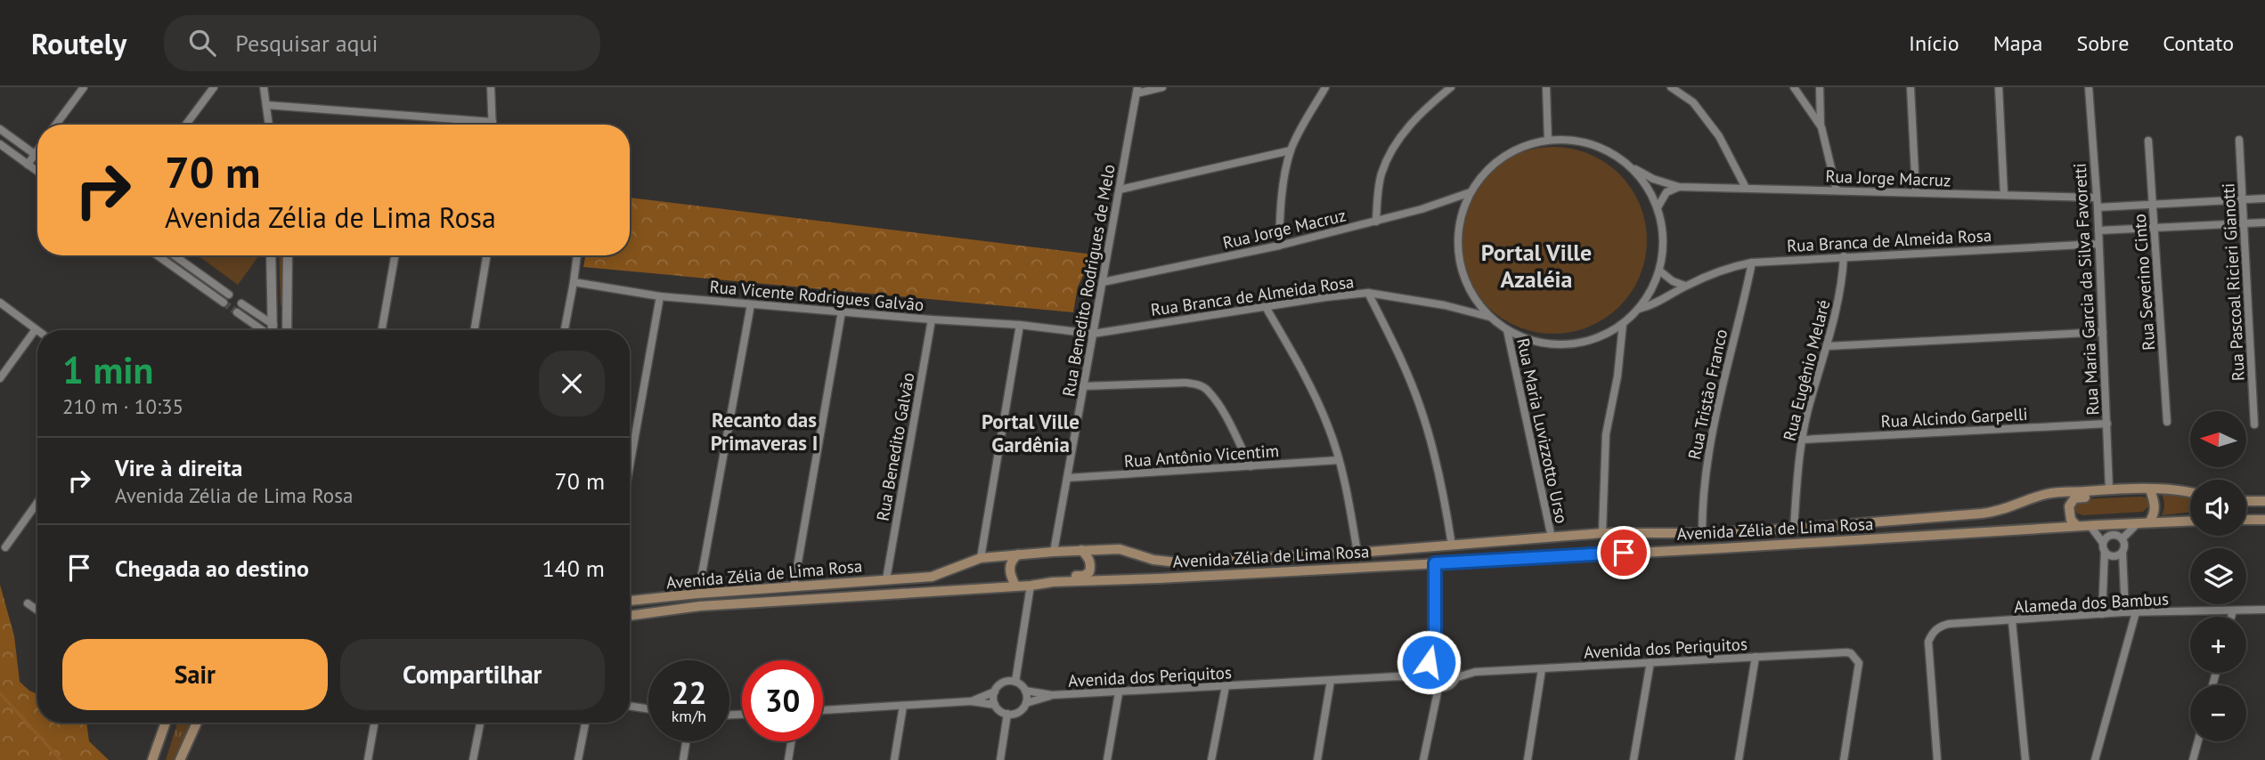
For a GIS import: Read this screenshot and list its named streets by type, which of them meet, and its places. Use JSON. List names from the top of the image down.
{
  "streets": {
    "main road": ["Avenida Zélia de Lima Rosa"],
    "street": [
      "Rua Jorge Macruz",
      "Rua Branca de Almeida Rosa",
      "Rua Benedito Rodrigues de Melo",
      "Rua Severino Cinto",
      "Rua Pascoal Ricieri Gianotti",
      "Rua Maria Garcia da Silva Favoretti",
      "Rua Vicente Rodrigues Galvão",
      "Rua Eugênio Melaré",
      "Rua Tristão Franco",
      "Rua Alcindo Garpelli",
      "Rua Maria Luvizzotto Urso",
      "Rua Benedito Galvão",
      "Rua Antônio Vicentim",
      "Alameda dos Bambus",
      "Avenida dos Periquitos"
    ]
  },
  "crossings": [
    ["Rua Jorge Macruz", "Rua Branca de Almeida Rosa"],
    ["Rua Jorge Macruz", "Rua Benedito Rodrigues de Melo"],
    ["Rua Jorge Macruz", "Rua Maria Garcia da Silva Favoretti"],
    ["Rua Jorge Macruz", "Rua Maria Luvizzotto Urso"],
    ["Rua Branca de Almeida Rosa", "Rua Benedito Rodrigues de Melo"],
    ["Rua Branca de Almeida Rosa", "Rua Maria Garcia da Silva Favoretti"],
    ["Rua Branca de Almeida Rosa", "Rua Vicente Rodrigues Galvão"],
    ["Rua Branca de Almeida Rosa", "Rua Eugênio Melaré"],
    ["Rua Branca de Almeida Rosa", "Rua Tristão Franco"],
    ["Rua Branca de Almeida Rosa", "Rua Maria Luvizzotto Urso"],
    ["Rua Benedito Rodrigues de Melo", "Rua Vicente Rodrigues Galvão"],
    ["Rua Benedito Rodrigues de Melo", "Rua Antônio Vicentim"],
    ["Rua Benedito Rodrigues de Melo", "Avenida Zélia de Lima Rosa"],
    ["Rua Maria Garcia da Silva Favoretti", "Rua Alcindo Garpelli"],
    ["Rua Maria Garcia da Silva Favoretti", "Avenida Zélia de Lima Rosa"],
    ["Rua Vicente Rodrigues Galvão", "Rua Benedito Galvão"],
    ["Rua Eugênio Melaré", "Rua Alcindo Garpelli"],
    ["Rua Eugênio Melaré", "Avenida Zélia de Lima Rosa"],
    ["Rua Tristão Franco", "Avenida Zélia de Lima Rosa"],
    ["Rua Maria Luvizzotto Urso", "Avenida Zélia de Lima Rosa"],
    ["Rua Benedito Galvão", "Avenida Zélia de Lima Rosa"]
  ],
  "districts": ["Portal Ville Azaléia", "Recanto das Primaveras I", "Portal Ville Gardênia"],
  "north": "left",
  "page": {
    "header": "Routely",
    "search": "Pesquisar aqui",
    "nav": [
      "Início",
      "Mapa",
      "Sobre",
      "Contato"
    ],
    "turn": ["70 m", "Avenida Zélia de Lima Rosa"],
    "heading": ["1 min", "210 m · 10:35"],
    "map_buttons": ["+", "−"],
    "list": [
      {
        "name": "Vire à direita",
        "note": "Avenida Zélia de Lima Rosa",
        "value": "70 m"
      },
      {
        "name": "Chegada ao destino",
        "value": "140 m"
      }
    ],
    "buttons": ["Sair", "Compartilhar"],
    "speed": "22 km/h",
    "limit": "30"
  }
}
